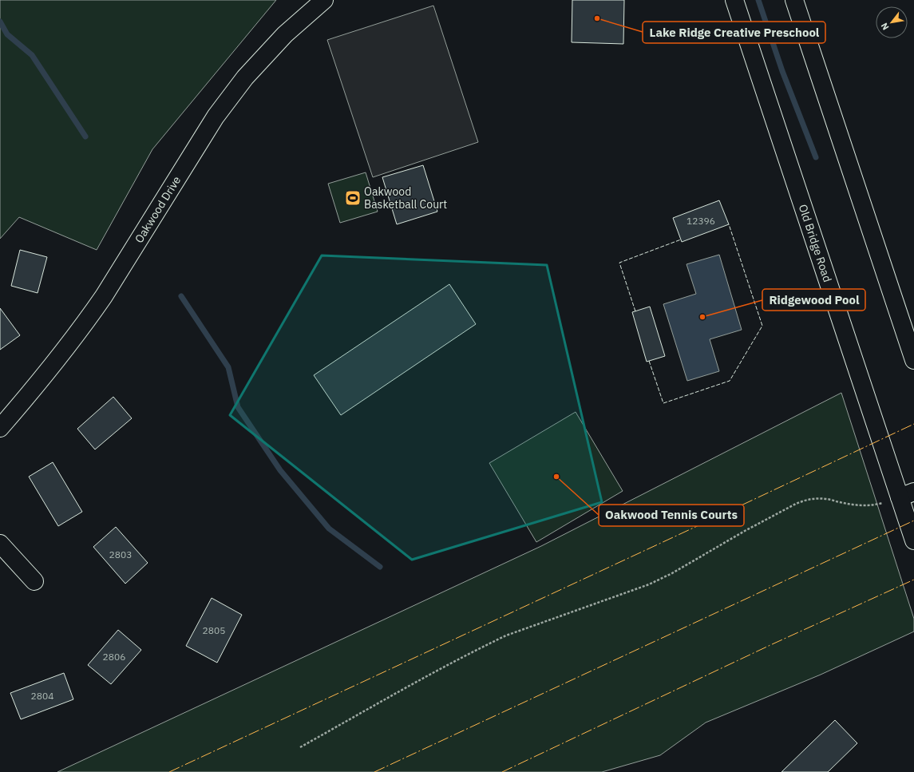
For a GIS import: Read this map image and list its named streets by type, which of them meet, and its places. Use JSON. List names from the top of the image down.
{
  "streets": {
    "main road": ["Oakwood Drive", "Old Bridge Road"]
  },
  "places": {
    "other": ["Lake Ridge Creative Preschool", "Ridgewood Pool", "Oakwood Tennis Courts"],
    "sports": ["Oakwood Basketball Court"]
  },
  "house_numbers": [
    "12396",
    "2803",
    "2805",
    "2806",
    "2804"
  ],
  "north": "bottom left"
}
